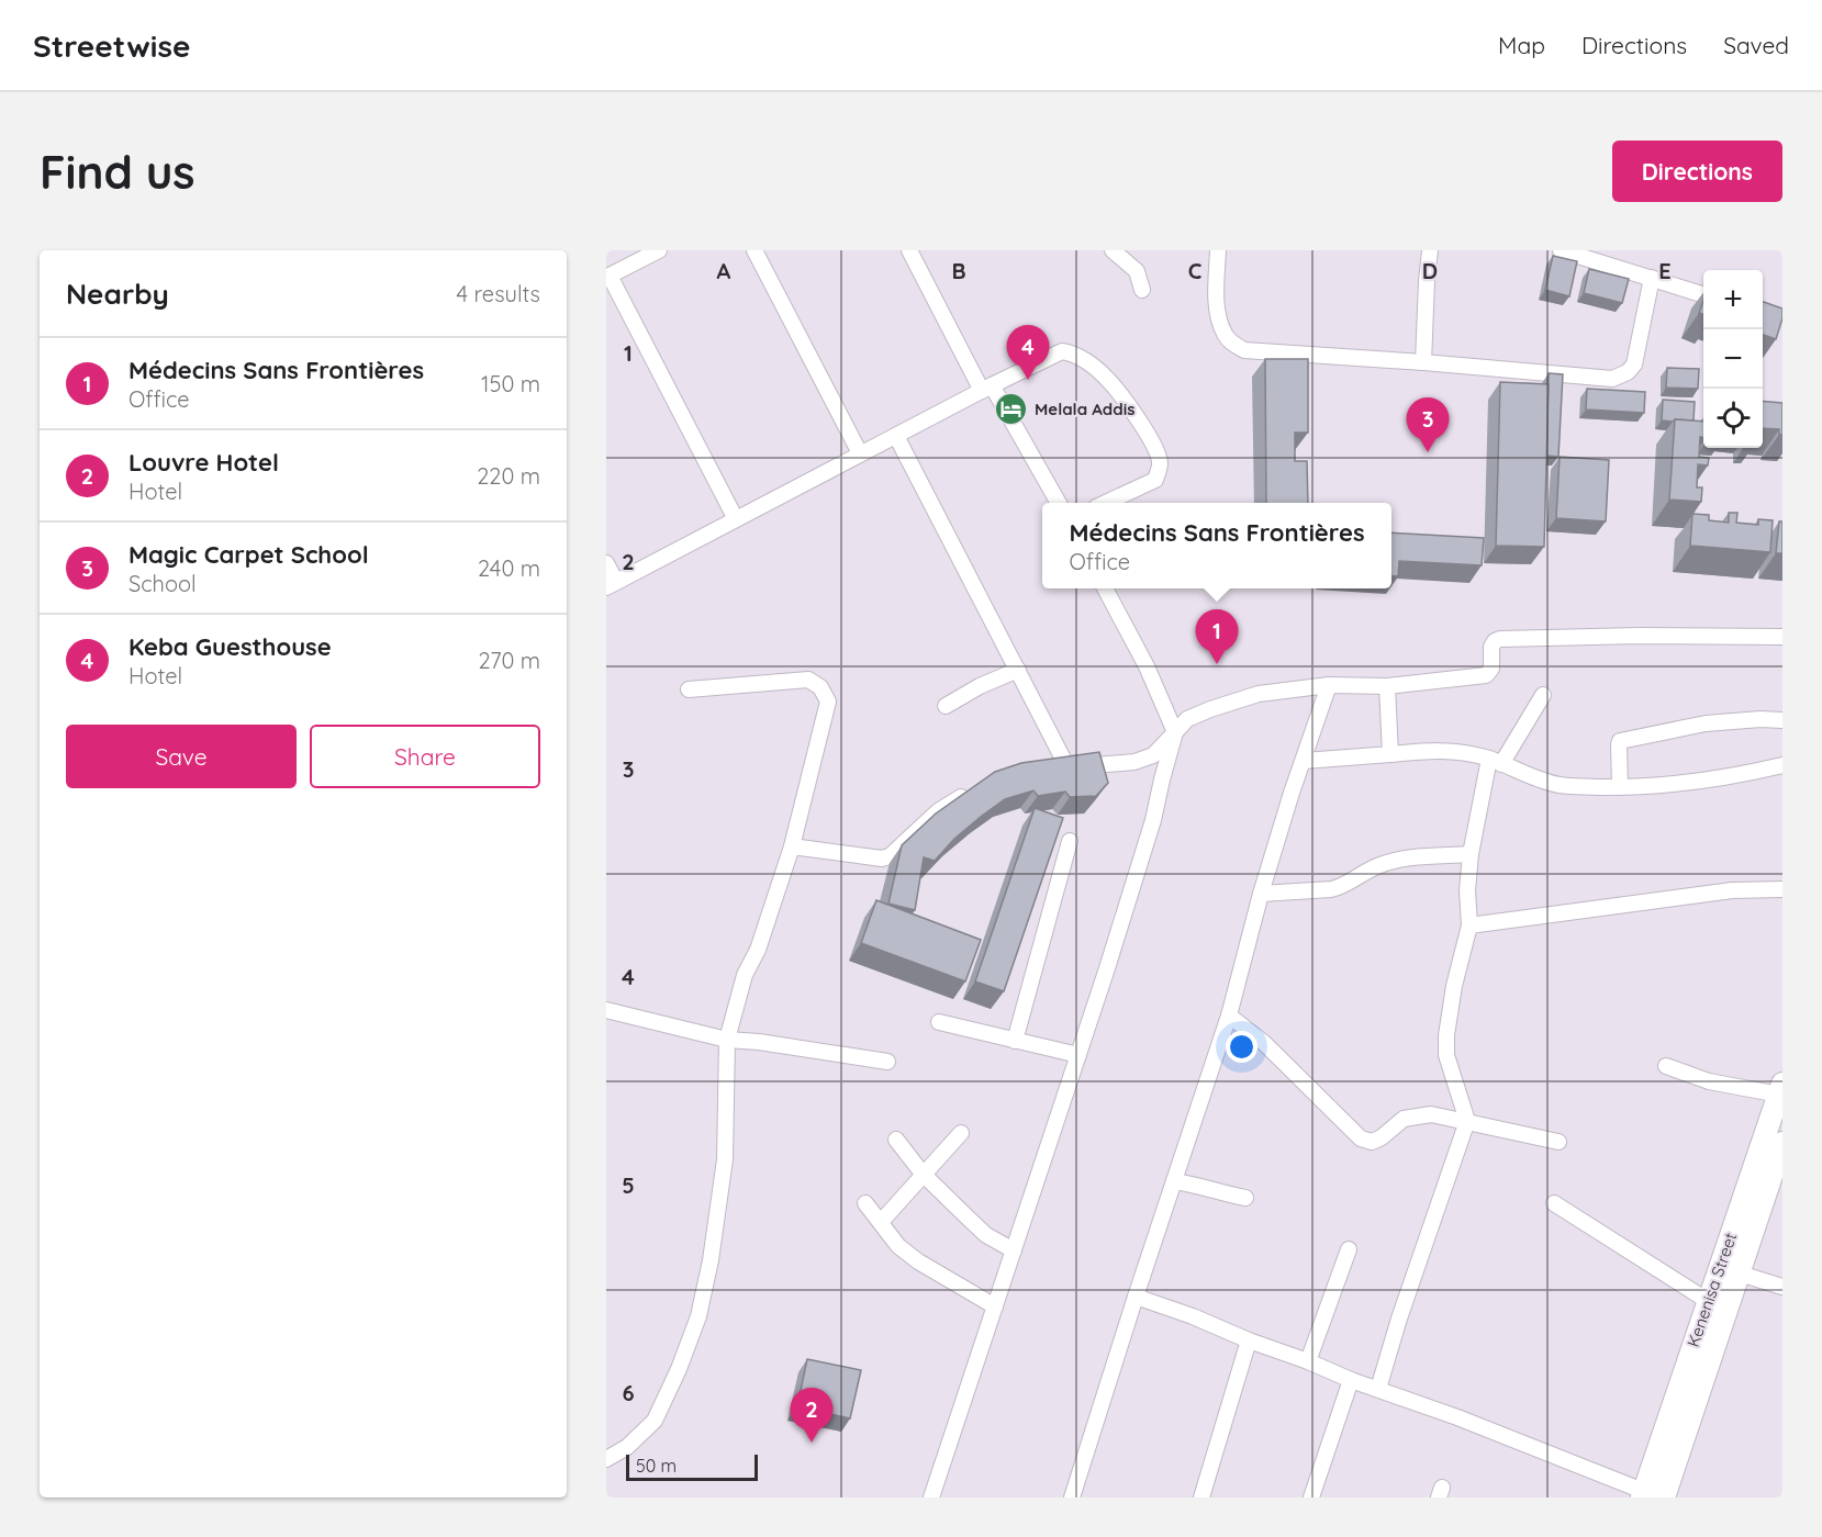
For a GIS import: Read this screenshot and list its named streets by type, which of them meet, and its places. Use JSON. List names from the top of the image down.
{
  "streets": {
    "main road": ["Kenenisa Street"]
  },
  "places": {
    "hotel": ["Melala Addis"]
  },
  "scale_bar": "50 m",
  "page": {
    "header": "Streetwise",
    "nav": ["Map", "Directions", "Saved"],
    "buttons": [
      "Directions",
      ["Save", "Share"]
    ],
    "title": "Find us",
    "heading": ["Nearby", "4 results"],
    "map_buttons": ["+", "−"],
    "pins": [
      "4",
      "3",
      "1",
      "2"
    ],
    "list": [
      {
        "mark": "1",
        "name": "Médecins Sans Frontières",
        "note": "Office",
        "value": "150 m"
      },
      {
        "mark": "2",
        "name": "Louvre Hotel",
        "note": "Hotel",
        "value": "220 m"
      },
      {
        "mark": "3",
        "name": "Magic Carpet School",
        "note": "School",
        "value": "240 m"
      },
      {
        "mark": "4",
        "name": "Keba Guesthouse",
        "note": "Hotel",
        "value": "270 m"
      }
    ],
    "popup": ["Médecins Sans Frontières", "Office"],
    "scale": "50 m"
  },
  "grid": {
    "columns": [
      "A",
      "B",
      "C",
      "D",
      "E"
    ],
    "rows": [
      "1",
      "2",
      "3",
      "4",
      "5",
      "6"
    ]
  }
}
